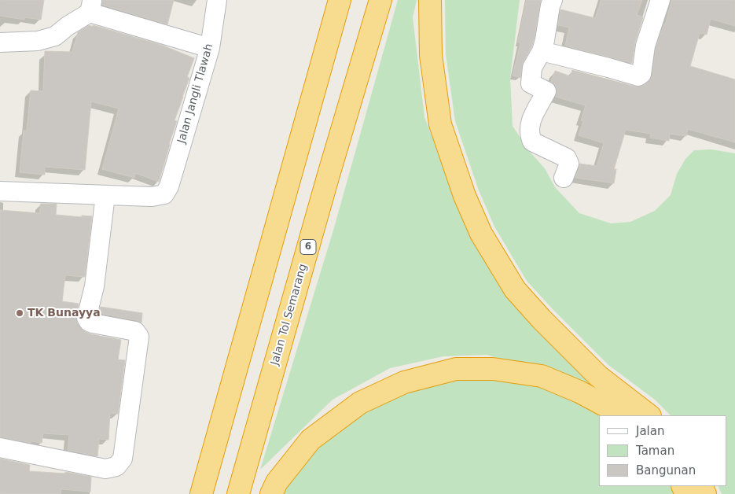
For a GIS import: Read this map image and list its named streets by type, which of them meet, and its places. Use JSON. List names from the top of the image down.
{
  "streets": {
    "highway": ["6", "Jalan Tol Semarang"],
    "street": ["Jalan Jangli Tlawah"]
  },
  "places": ["TK Bunayya"],
  "legend": ["Jalan", "Taman", "Bangunan"]
}
